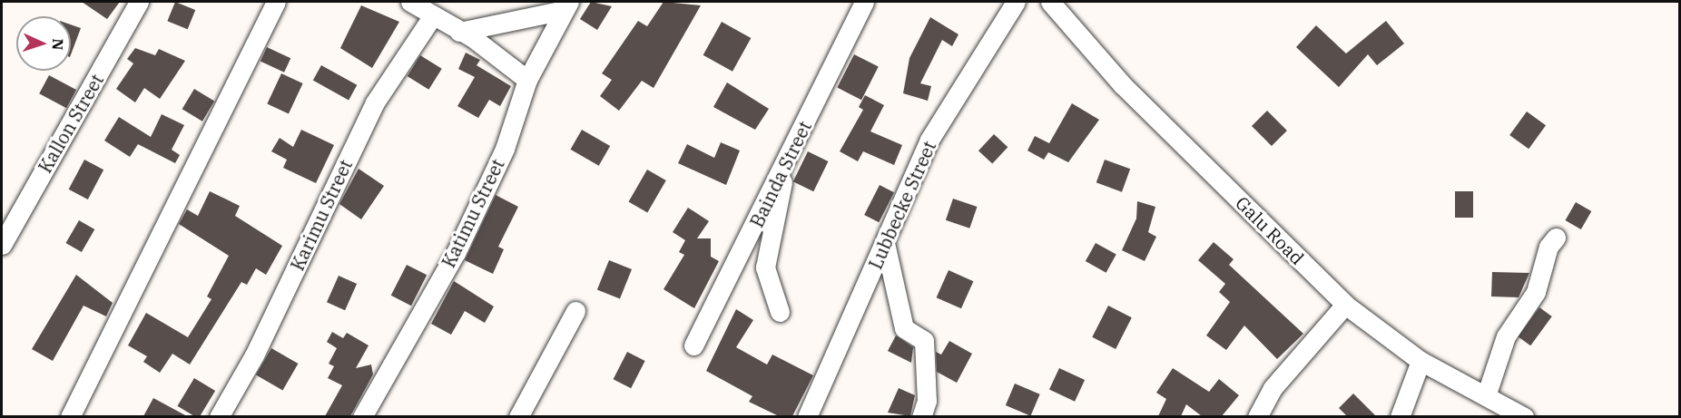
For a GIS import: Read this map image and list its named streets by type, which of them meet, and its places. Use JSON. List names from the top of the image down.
{
  "streets": {
    "street": [
      "Kallon Street",
      "Bainda Street",
      "Lubbecke Street",
      "Katimu Street",
      "Karimu Street",
      "Galu Road"
    ]
  },
  "north": "right"
}
